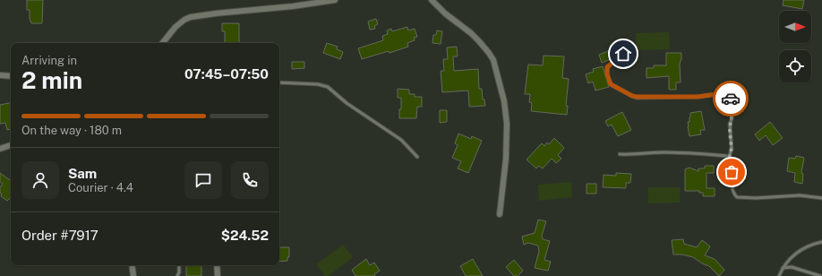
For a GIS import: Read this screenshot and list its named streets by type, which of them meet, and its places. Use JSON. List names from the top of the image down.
{
  "north": "right",
  "page": {
    "heading": ["2 min", "Arriving in", "07:45–07:50"],
    "panel": [
      "Sam",
      "Courier · 4.4",
      "Order #7917",
      "$24.52"
    ],
    "bar": "On the way · 180 m"
  }
}
